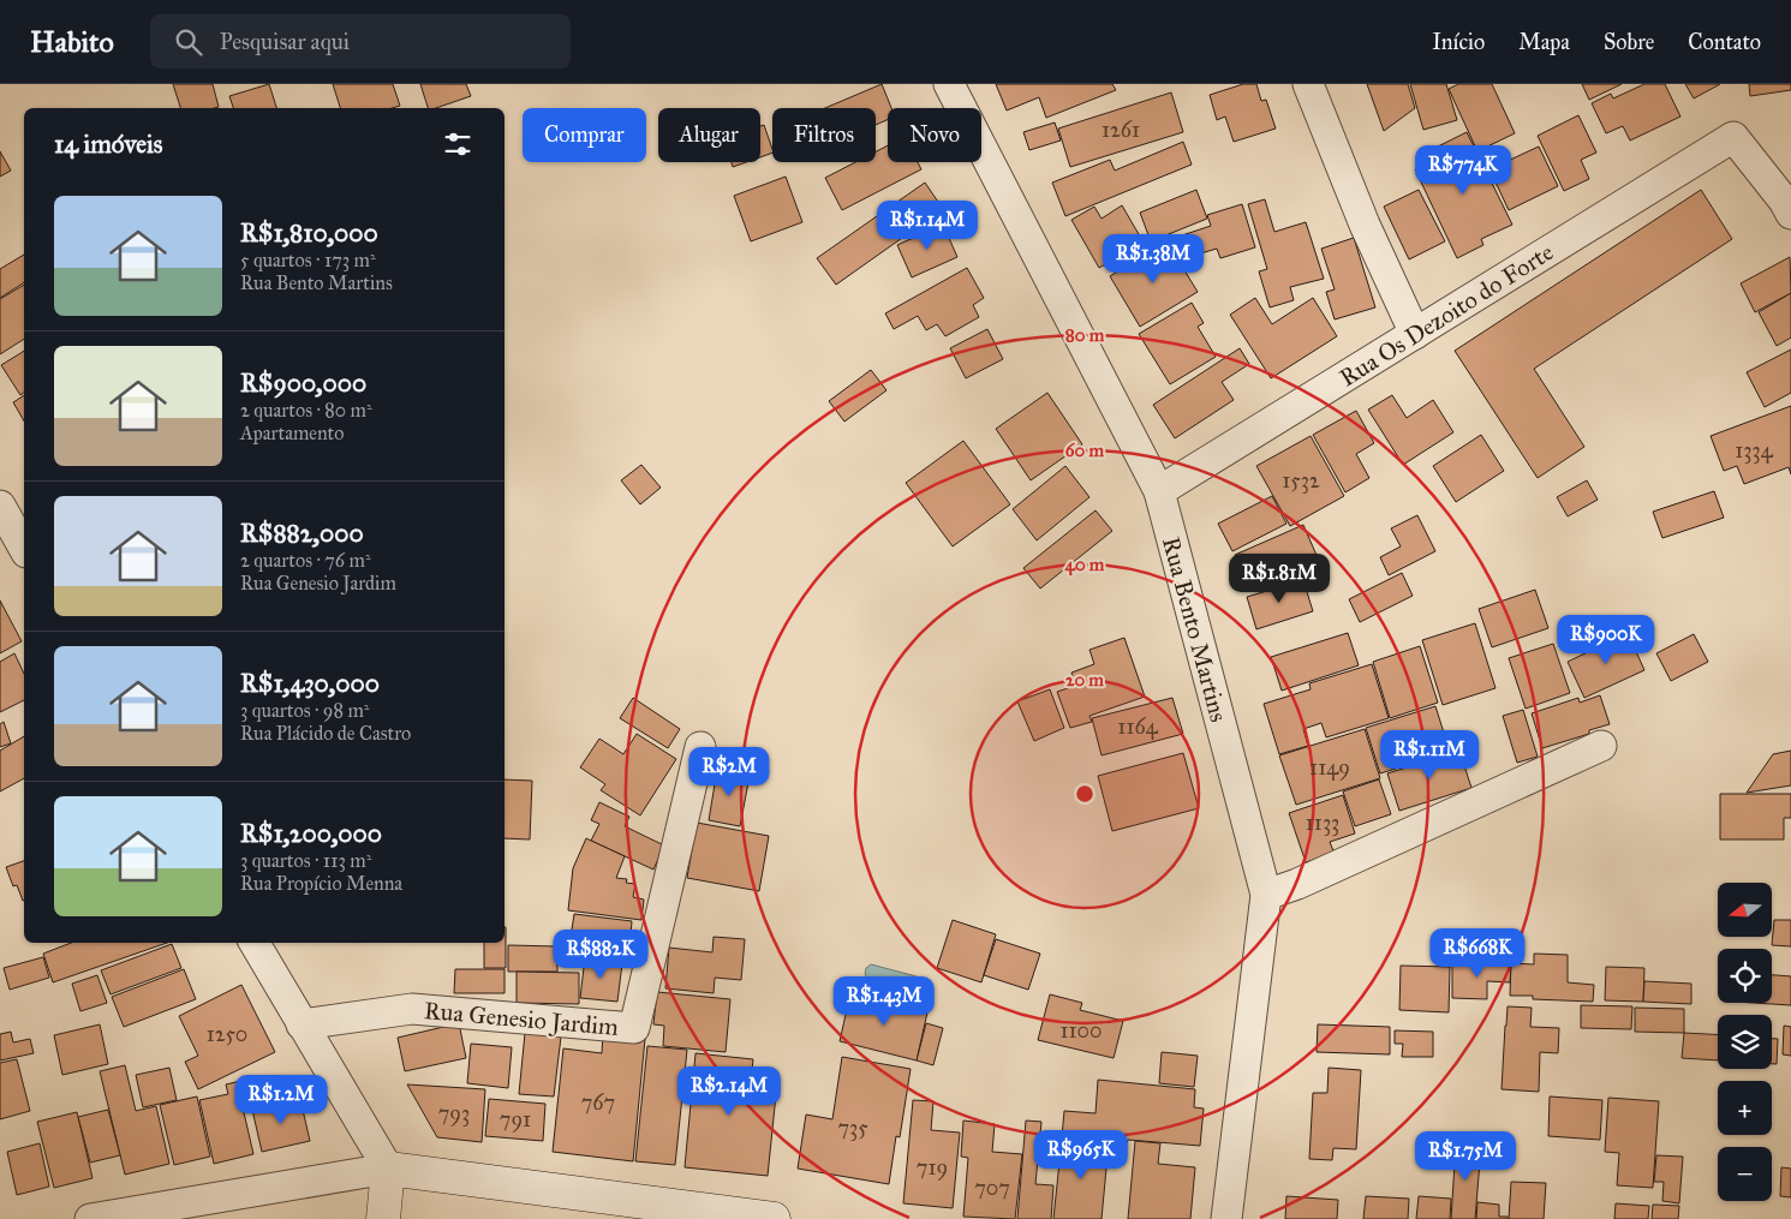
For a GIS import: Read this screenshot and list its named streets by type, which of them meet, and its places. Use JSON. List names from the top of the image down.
{
  "streets": {
    "street": ["Rua Os Dezoito do Forte", "Rua Bento Martins", "Rua Genesio Jardim"]
  },
  "crossings": [
    ["Rua Os Dezoito do Forte", "Rua Bento Martins"]
  ],
  "house_numbers": [
    "1261",
    "1334",
    "1532",
    "1164",
    "1149",
    "1133",
    "1100",
    "1250",
    "767",
    "793",
    "791",
    "735",
    "719",
    "707"
  ],
  "north": "left",
  "page": {
    "header": "Habito",
    "search": "Pesquisar aqui",
    "nav": [
      "Início",
      "Mapa",
      "Sobre",
      "Contato"
    ],
    "chip": [
      "Comprar",
      "Alugar",
      "Filtros",
      "Novo"
    ],
    "heading": "14 imóveis",
    "price": [
      "R$774K",
      "R$1.14M",
      "R$1.38M",
      "R$1.81M",
      "R$900K",
      "R$1.11M",
      "R$2M",
      "R$668K",
      "R$882K",
      "R$1.43M",
      "R$2.14M",
      "R$1.2M",
      "R$965K",
      "R$1.75M"
    ],
    "list": [
      {
        "name": "R$1,810,000",
        "note": "5 quartos · 173 m² · Rua Bento Martins"
      },
      {
        "name": "R$900,000",
        "note": "2 quartos · 80 m² · Apartamento"
      },
      {
        "name": "R$882,000",
        "note": "2 quartos · 76 m² · Rua Genesio Jardim"
      },
      {
        "name": "R$1,430,000",
        "note": "3 quartos · 98 m² · Rua Plácido de Castro"
      },
      {
        "name": "R$1,200,000",
        "note": "3 quartos · 113 m² · Rua Propício Menna"
      }
    ],
    "map_buttons": ["+", "−"]
  },
  "rings": [
    "80 m",
    "60 m",
    "40 m",
    "20 m"
  ]
}
